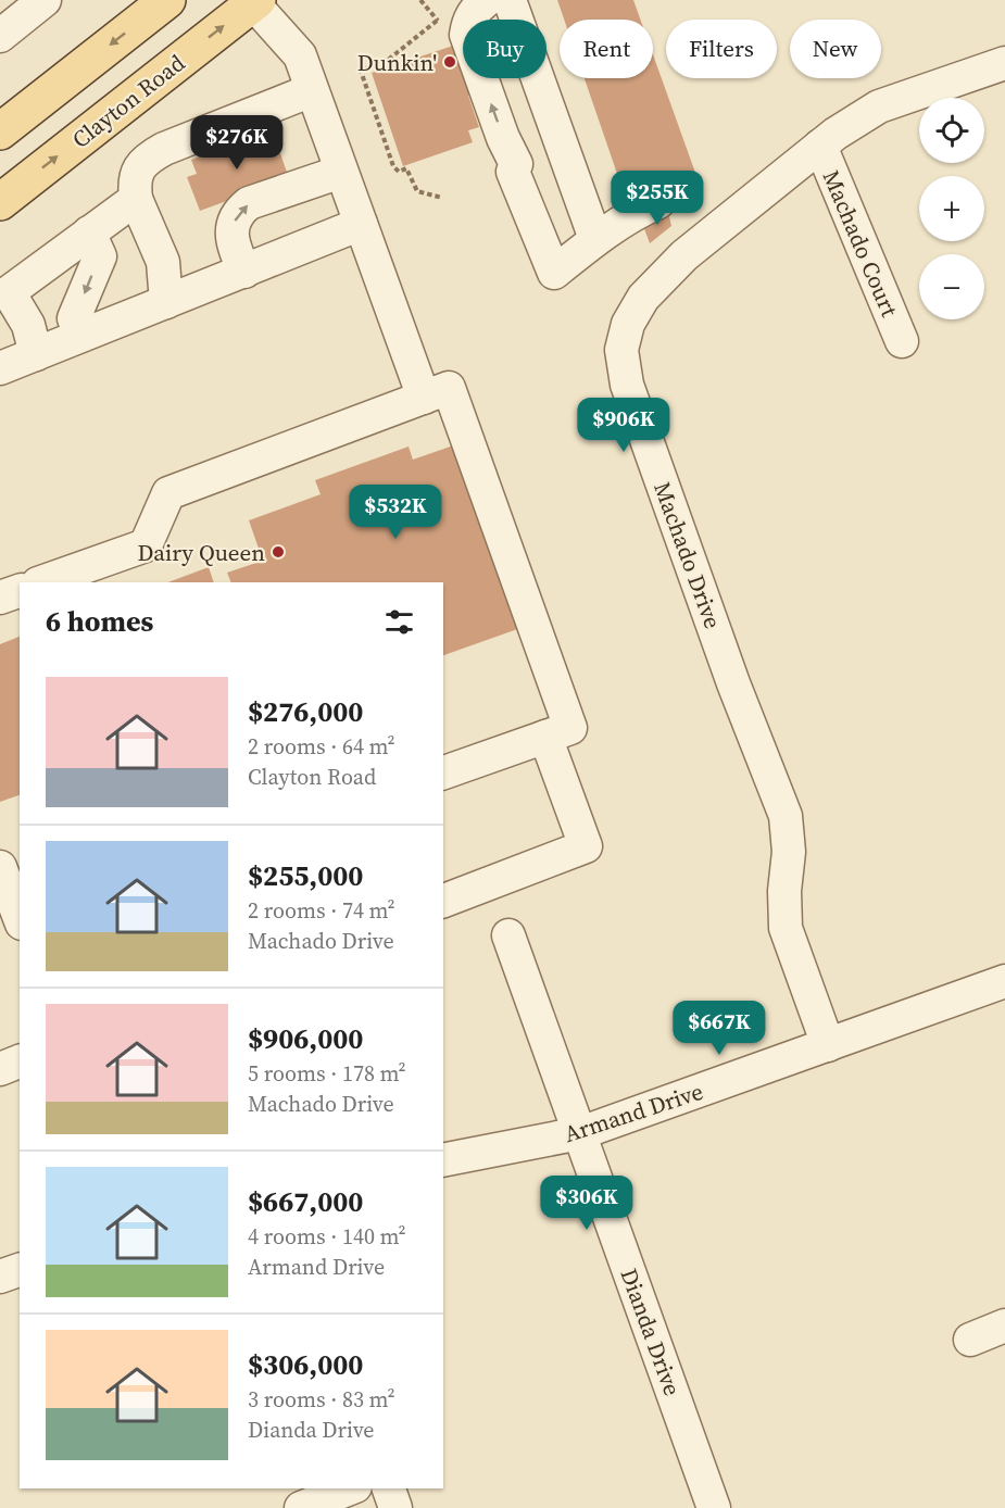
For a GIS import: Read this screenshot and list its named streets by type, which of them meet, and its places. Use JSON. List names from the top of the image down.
{
  "streets": {
    "main road": ["Clayton Road"],
    "street": [
      "Machado Court",
      "Machado Drive",
      "Armand Drive",
      "Dianda Drive"
    ]
  },
  "crossings": [
    ["Machado Court", "Machado Drive"],
    ["Machado Drive", "Armand Drive"],
    ["Armand Drive", "Dianda Drive"]
  ],
  "places": ["Dunkin'", "Dairy Queen"],
  "page": {
    "chip": [
      "Buy",
      "Rent",
      "Filters",
      "New"
    ],
    "map_buttons": ["+", "−"],
    "price": [
      "$276K",
      "$255K",
      "$906K",
      "$532K",
      "$667K",
      "$306K"
    ],
    "heading": "6 homes",
    "list": [
      {
        "name": "$276,000",
        "note": "2 rooms · 64 m² · Clayton Road"
      },
      {
        "name": "$255,000",
        "note": "2 rooms · 74 m² · Machado Drive"
      },
      {
        "name": "$906,000",
        "note": "5 rooms · 178 m² · Machado Drive"
      },
      {
        "name": "$667,000",
        "note": "4 rooms · 140 m² · Armand Drive"
      },
      {
        "name": "$306,000",
        "note": "3 rooms · 83 m² · Dianda Drive"
      }
    ]
  }
}
